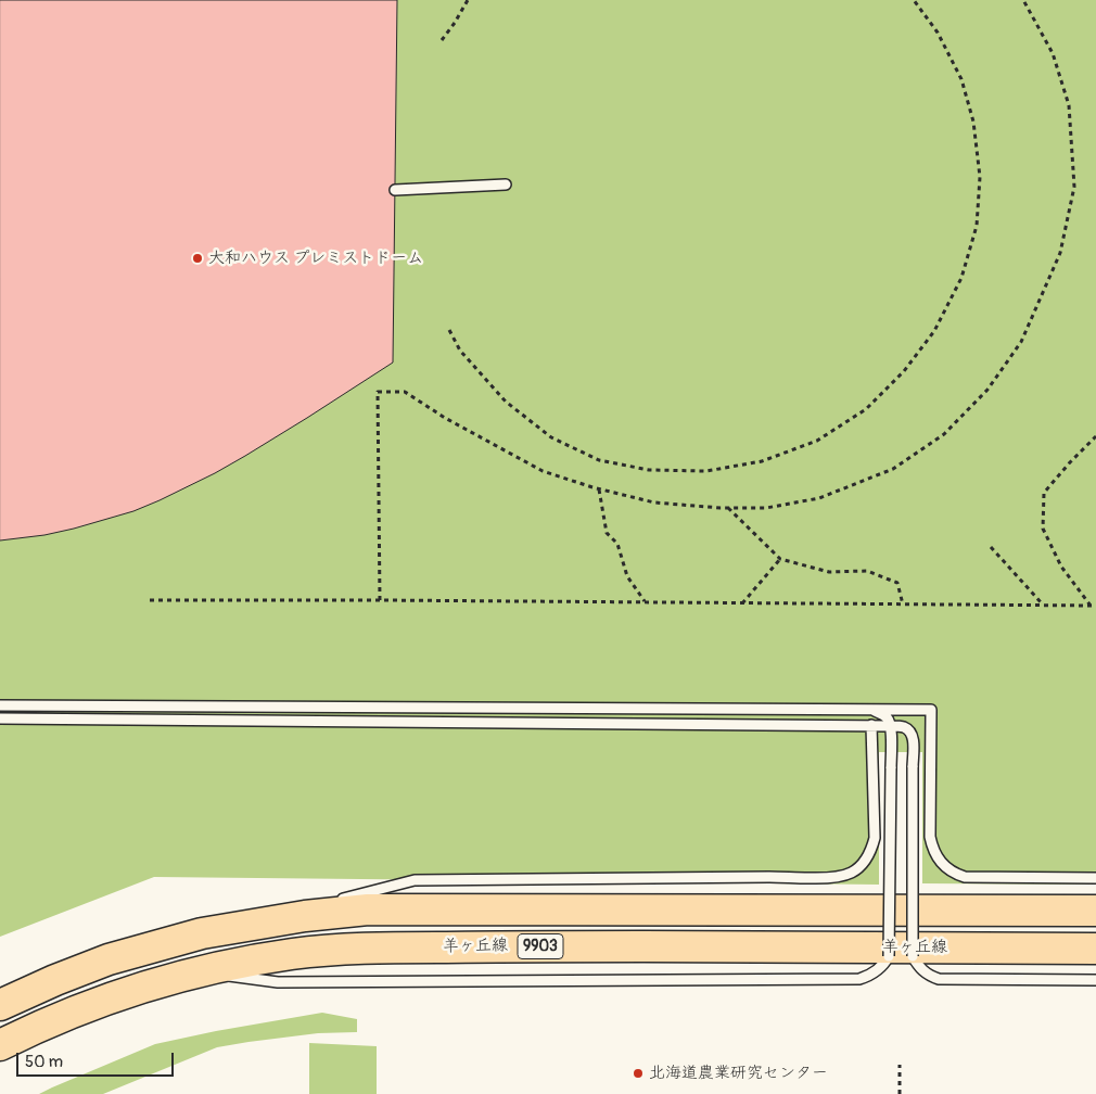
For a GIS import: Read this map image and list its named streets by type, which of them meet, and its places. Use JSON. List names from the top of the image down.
{
  "streets": {
    "main road": ["羊ヶ丘線", "9903"]
  },
  "places": ["大和ハウス プレミストドーム", "北海道農業研究センター"],
  "scale_bar": "50 m"
}
